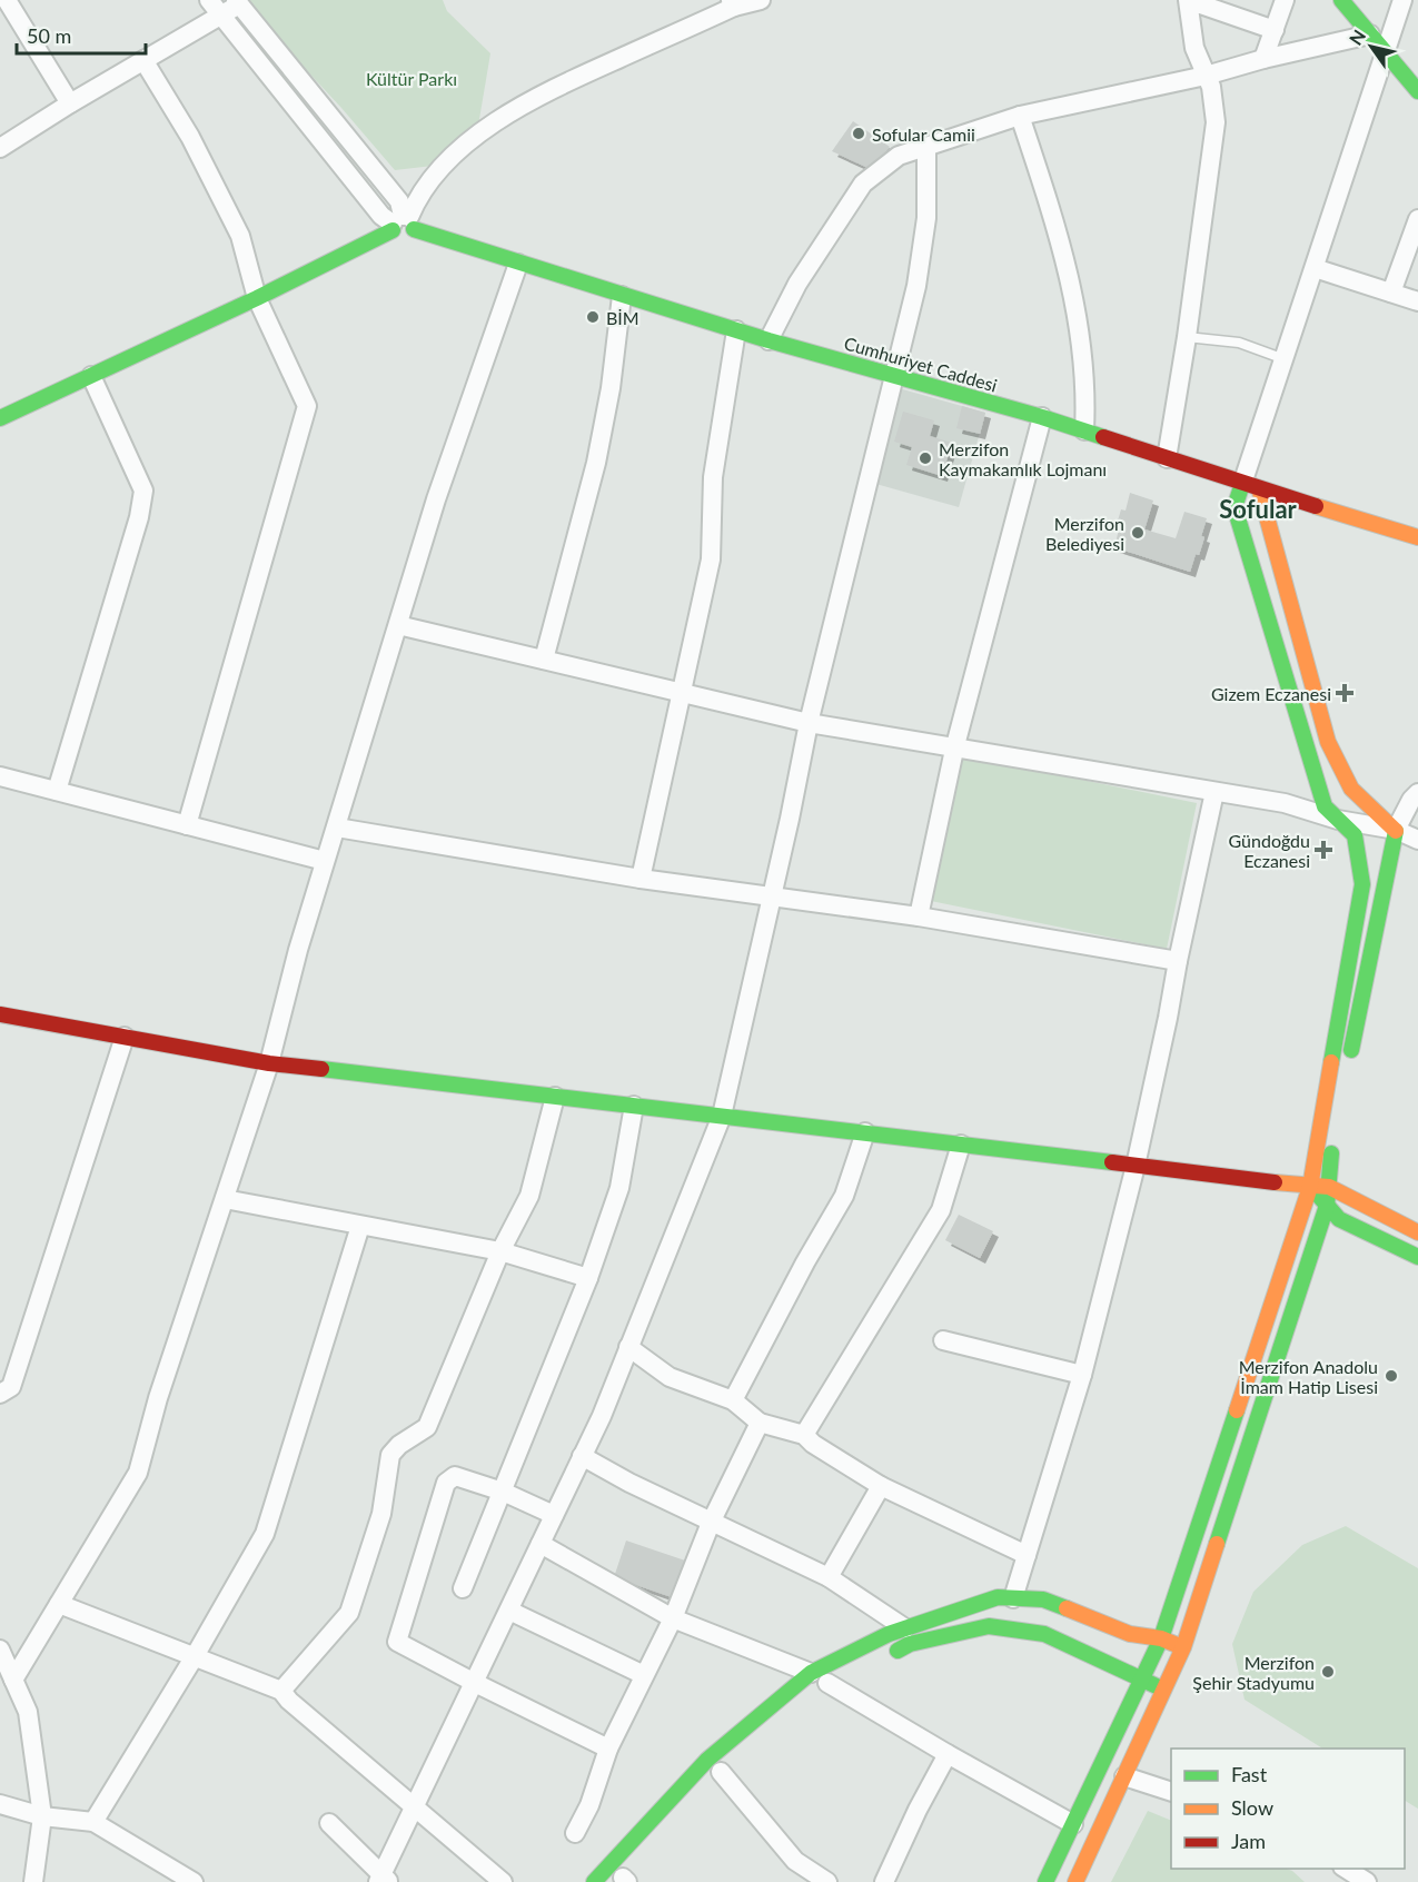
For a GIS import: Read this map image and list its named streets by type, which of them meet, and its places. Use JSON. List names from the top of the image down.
{
  "streets": {
    "street": ["Cumhuriyet Caddesi"]
  },
  "districts": ["Sofular"],
  "parks": ["Kültür Parkı"],
  "places": {
    "other": [
      "Sofular Camii",
      "BİM",
      "Merzifon Kaymakamlık Lojmanı",
      "Merzifon Belediyesi",
      "Merzifon Anadolu İmam Hatip Lisesi",
      "Merzifon Şehir Stadyumu"
    ],
    "health": ["Gizem Eczanesi", "Gündoğdu Eczanesi"]
  },
  "legend": ["Fast", "Slow", "Jam"],
  "scale_bar": "50 m",
  "north": "top left"
}
